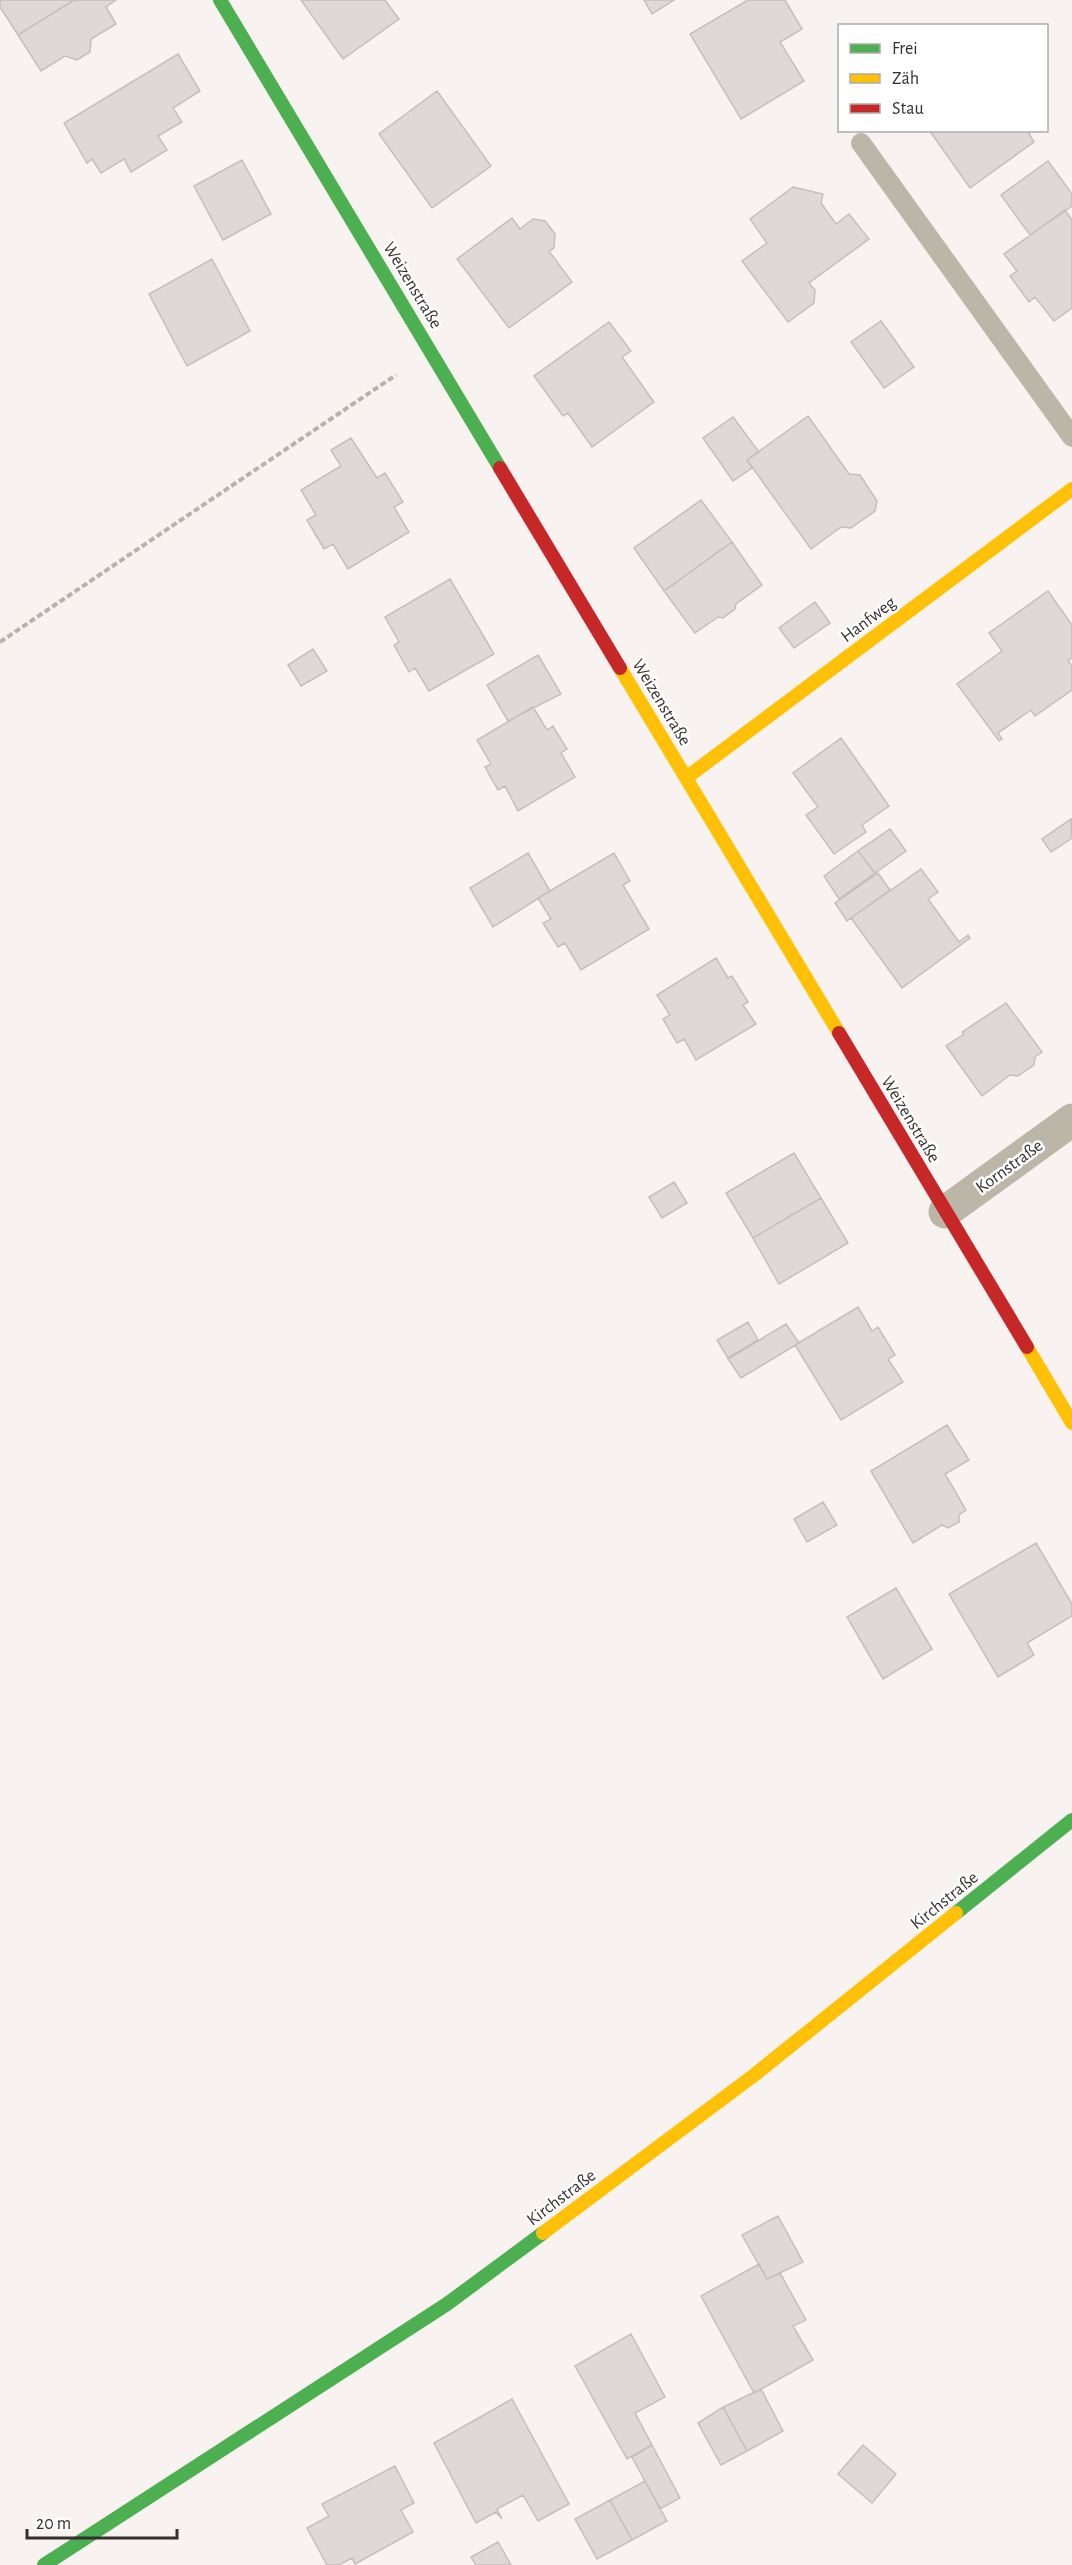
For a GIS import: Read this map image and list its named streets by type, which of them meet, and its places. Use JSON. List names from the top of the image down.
{
  "streets": {
    "street": [
      "Weizenstraße",
      "Hanfweg",
      "Kornstraße",
      "Kirchstraße"
    ]
  },
  "crossings": [
    ["Weizenstraße", "Hanfweg"],
    ["Weizenstraße", "Kornstraße"]
  ],
  "legend": ["Frei", "Zäh", "Stau"],
  "scale_bar": "20 m"
}
